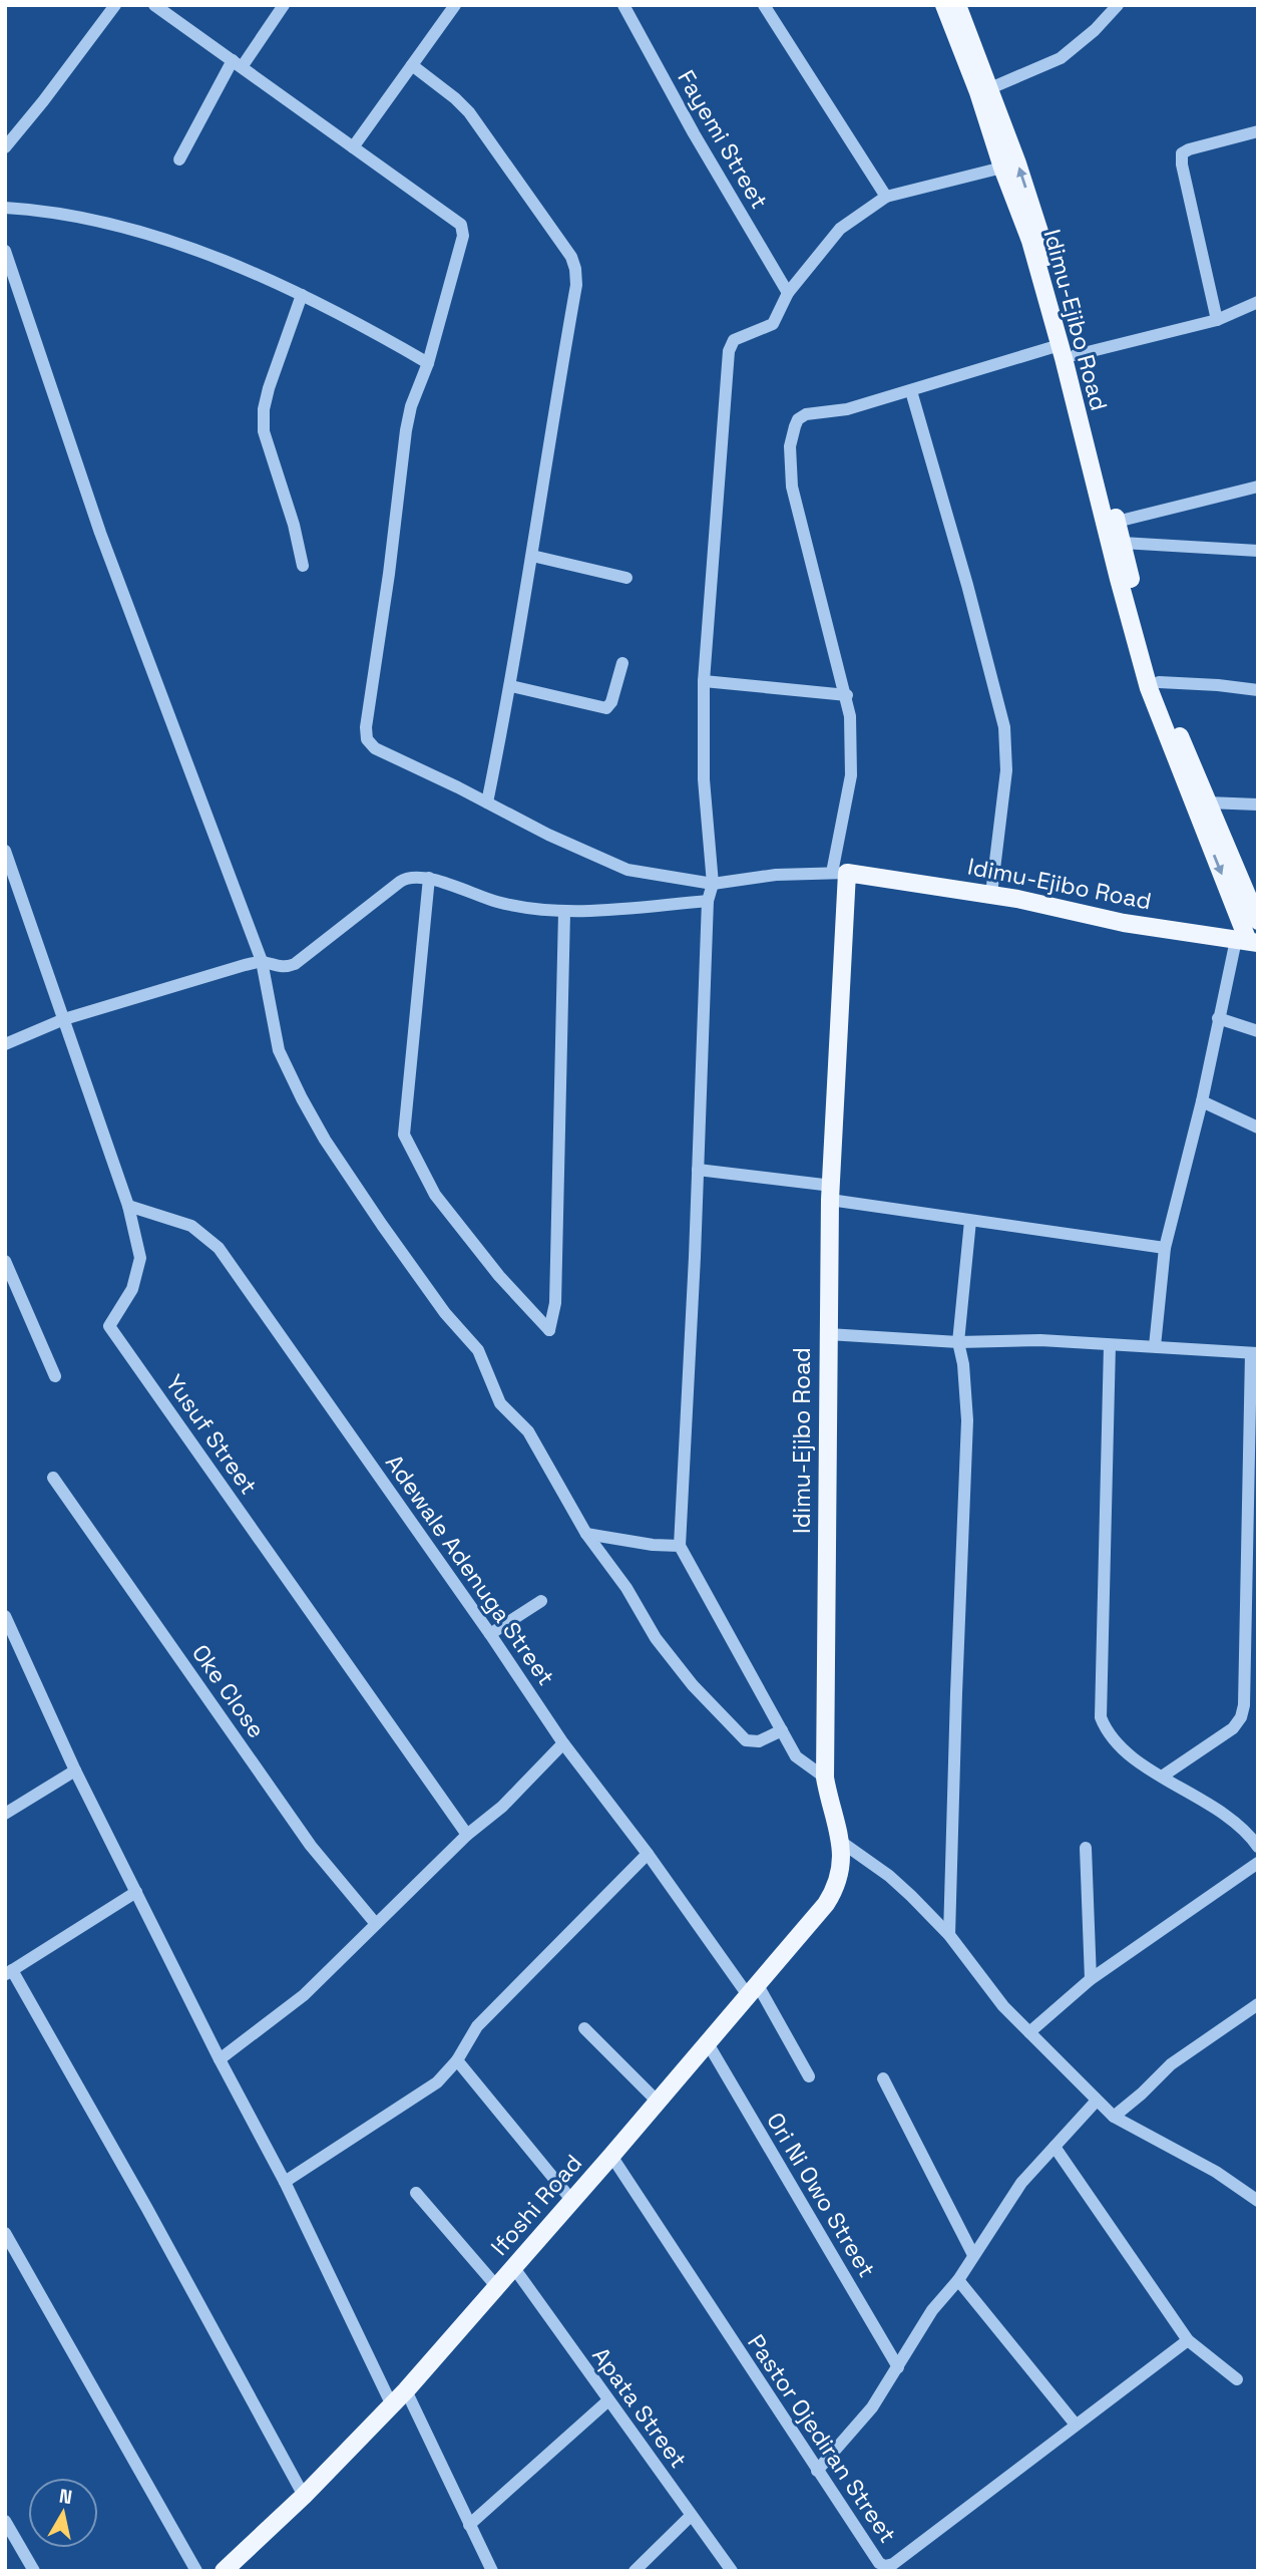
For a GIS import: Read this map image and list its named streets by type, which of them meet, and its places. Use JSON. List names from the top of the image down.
{
  "streets": {
    "main road": ["Idimu-Ejibo Road", "Ifoshi Road"],
    "street": [
      "Fayemi Street",
      "Yusuf Street",
      "Adewale Adenuga Street",
      "Oke Close",
      "Ori Ni Owo Street",
      "Apata Street",
      "Pastor Ojediran Street"
    ]
  },
  "crossings": [
    ["Idimu-Ejibo Road", "Ifoshi Road"],
    ["Yusuf Street", "Adewale Adenuga Street"],
    ["Adewale Adenuga Street", "Ifoshi Road"],
    ["Ori Ni Owo Street", "Ifoshi Road"],
    ["Ifoshi Road", "Apata Street"],
    ["Ifoshi Road", "Pastor Ojediran Street"]
  ],
  "north": "top"
}
